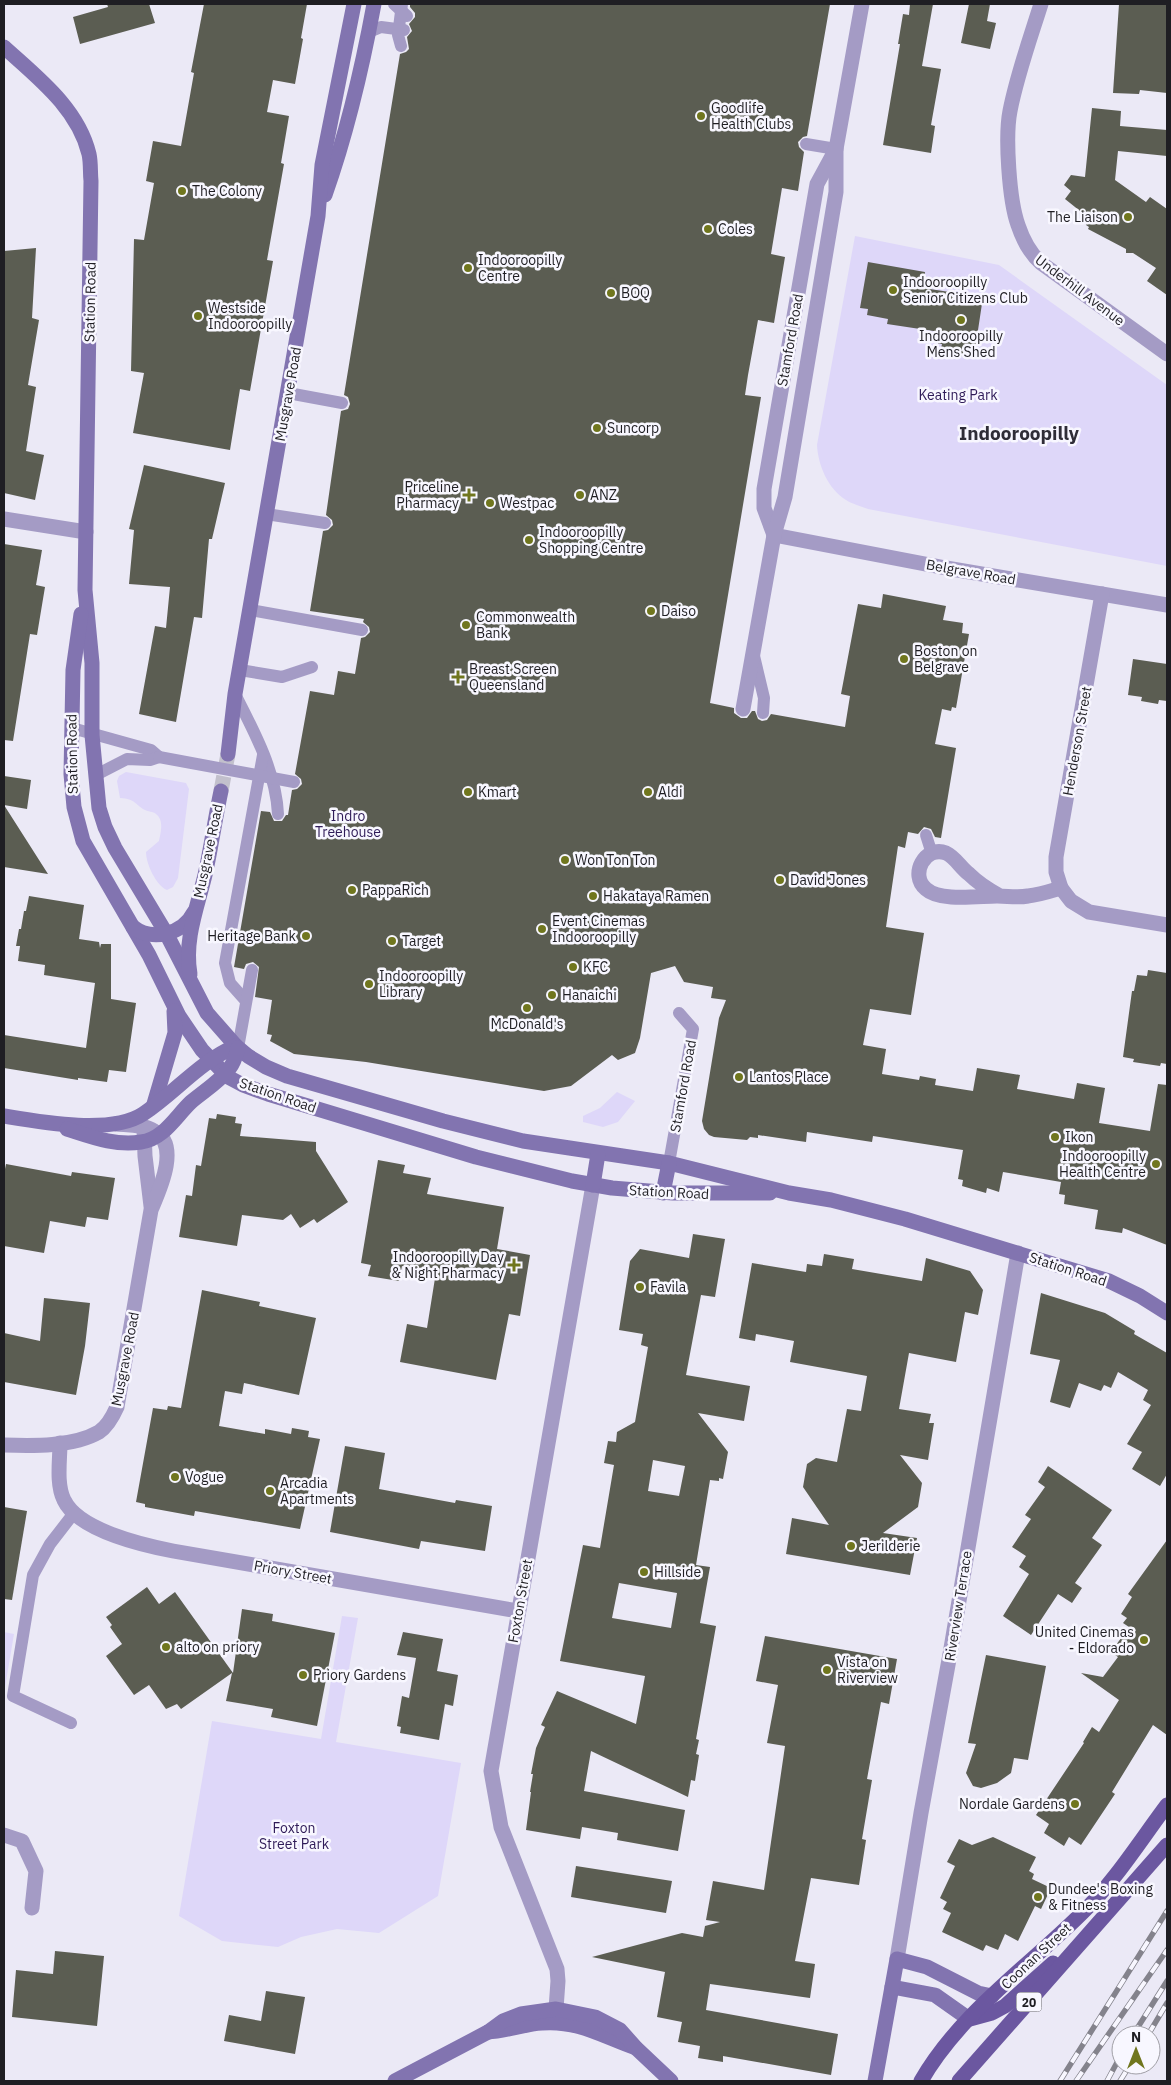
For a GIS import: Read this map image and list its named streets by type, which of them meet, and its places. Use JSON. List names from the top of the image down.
{
  "streets": {
    "main road": ["Coonan Street", "20"],
    "street": [
      "Underhill Avenue",
      "Station Road",
      "Stamford Road",
      "Musgrave Road",
      "Belgrave Road",
      "Henderson Street",
      "Priory Street",
      "Foxton Street",
      "Riverview Terrace"
    ]
  },
  "crossings": [
    ["Station Road", "Stamford Road"],
    ["Station Road", "Musgrave Road"],
    ["Station Road", "Foxton Street"],
    ["Station Road", "Riverview Terrace"],
    ["Stamford Road", "Belgrave Road"],
    ["Belgrave Road", "Henderson Street"],
    ["Priory Street", "Foxton Street"]
  ],
  "districts": ["Indooroopilly"],
  "parks": ["Keating Park", "Indro Treehouse", "Foxton Street Park"],
  "places": {
    "other": [
      "Goodlife Health Clubs",
      "The Colony",
      "The Liaison",
      "Coles",
      "Indooroopilly Centre",
      "Indooroopilly Senior Citizens Club",
      "BOQ",
      "Westside Indooroopilly",
      "Indooroopilly Mens Shed",
      "Suncorp",
      "ANZ",
      "Westpac",
      "Indooroopilly Shopping Centre",
      "Daiso",
      "Commonwealth Bank",
      "Boston on Belgrave",
      "Kmart",
      "Aldi",
      "Won Ton Ton",
      "David Jones",
      "PappaRich",
      "Hakataya Ramen",
      "Event Cinemas Indooroopilly",
      "Heritage Bank",
      "Target",
      "KFC",
      "Indooroopilly Library",
      "Hanaichi",
      "McDonald's",
      "Lantos Place",
      "Ikon",
      "Indooroopilly Health Centre",
      "Favila",
      "Vogue",
      "Arcadia Apartments",
      "Jerilderie",
      "Hillside",
      "United Cinemas - Eldorado",
      "alto on priory",
      "Vista on Riverview",
      "Priory Gardens",
      "Nordale Gardens",
      "Dundee's Boxing & Fitness"
    ],
    "health": ["Priceline Pharmacy", "Breast Screen Queensland", "Indooroopilly Day & Night Pharmacy"]
  },
  "north": "top"
}
